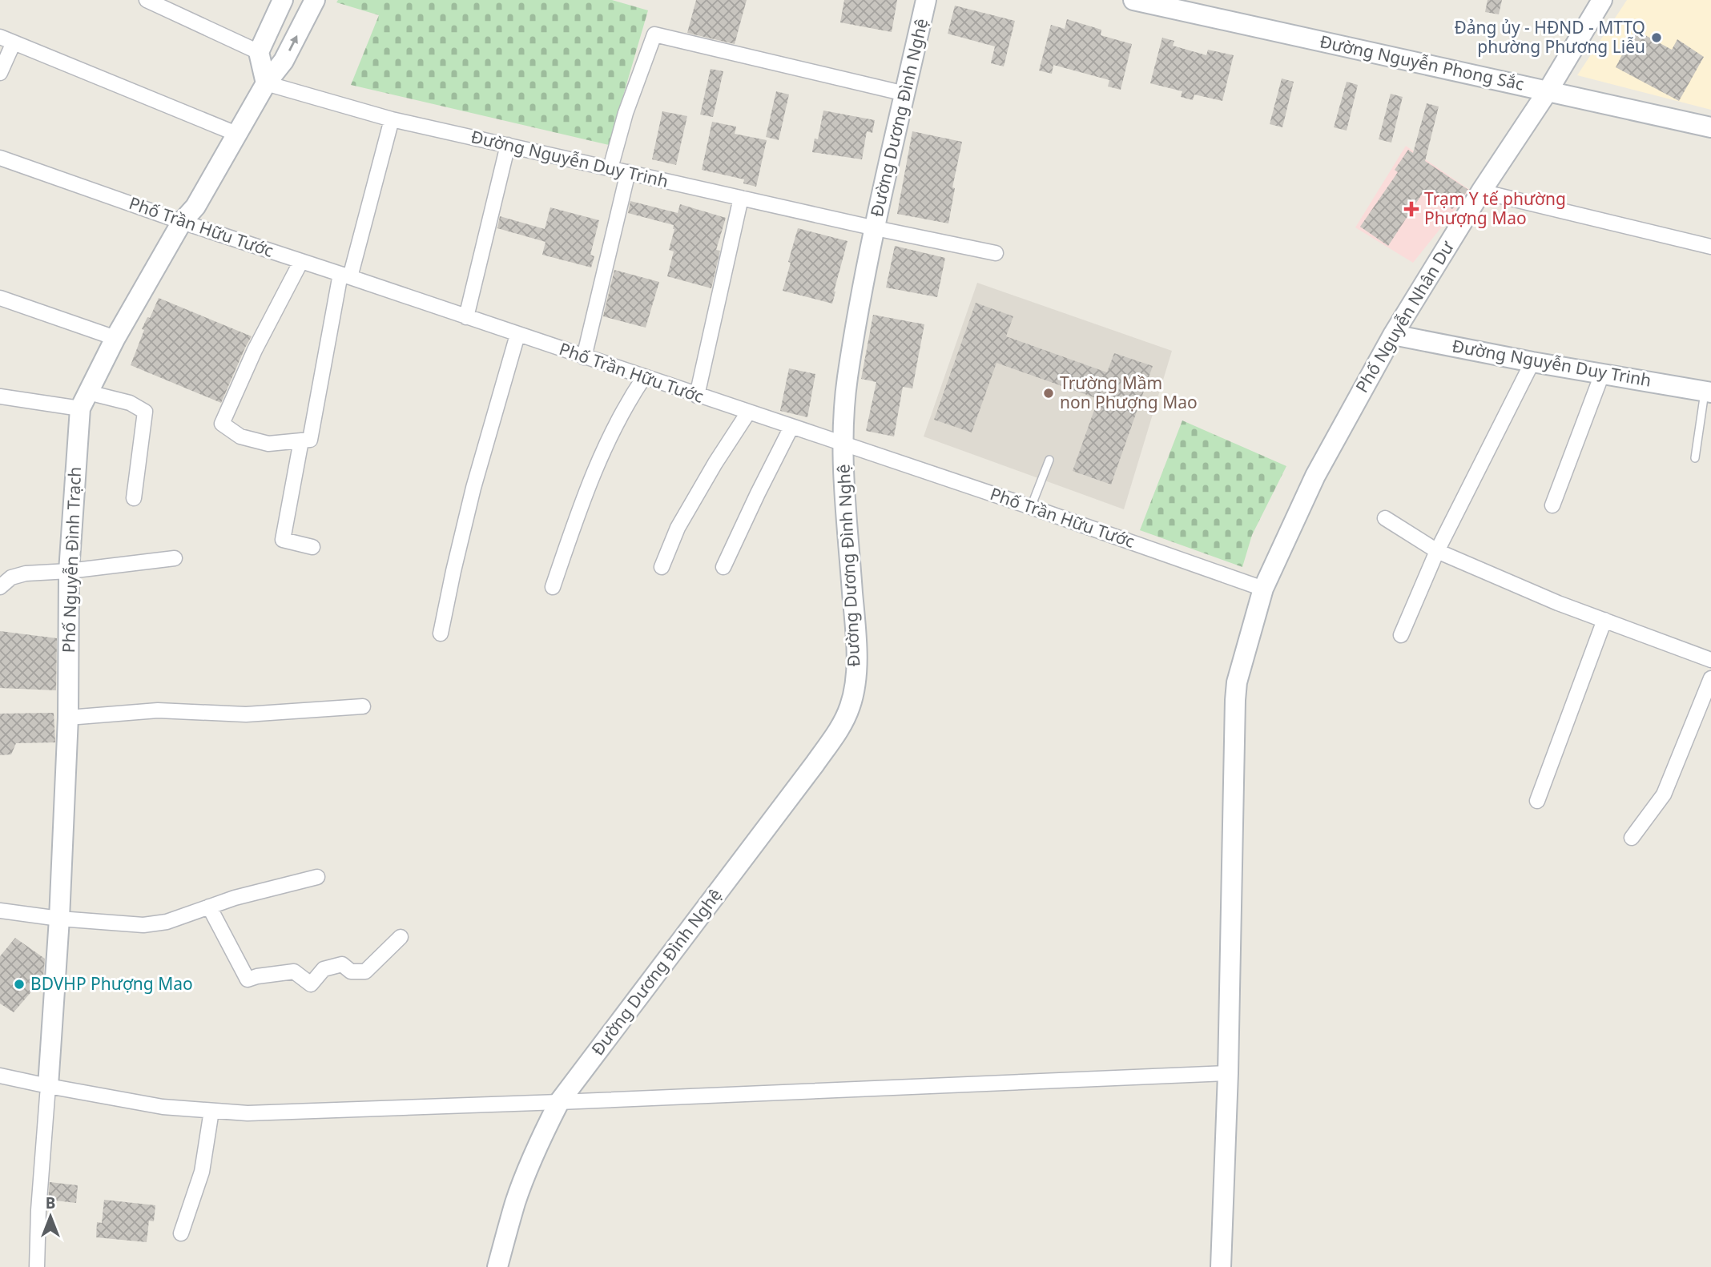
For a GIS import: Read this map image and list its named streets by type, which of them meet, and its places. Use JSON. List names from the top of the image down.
{
  "streets": {
    "street": [
      "Đường Nguyễn Phong Sắc",
      "Đường Dương Đình Nghệ",
      "Đường Nguyễn Duy Trinh",
      "Phố Trần Hữu Tước",
      "Phố Nguyễn Nhân Dư",
      "Phố Nguyễn Đình Trạch"
    ]
  },
  "crossings": [
    ["Đường Nguyễn Phong Sắc", "Phố Nguyễn Nhân Dư"],
    ["Đường Dương Đình Nghệ", "Đường Nguyễn Duy Trinh"],
    ["Đường Dương Đình Nghệ", "Phố Trần Hữu Tước"],
    ["Đường Nguyễn Duy Trinh", "Phố Nguyễn Nhân Dư"],
    ["Đường Nguyễn Duy Trinh", "Phố Nguyễn Đình Trạch"],
    ["Phố Trần Hữu Tước", "Phố Nguyễn Nhân Dư"],
    ["Phố Trần Hữu Tước", "Phố Nguyễn Đình Trạch"]
  ],
  "places": {
    "other": ["Đảng ủy - HĐND - MTTQ phường Phương Liễu", "Trường Mầm non Phượng Mao", "BDVHP Phượng Mao"],
    "health": ["Trạm Y tế phường Phượng Mao"]
  },
  "north": "top"
}
